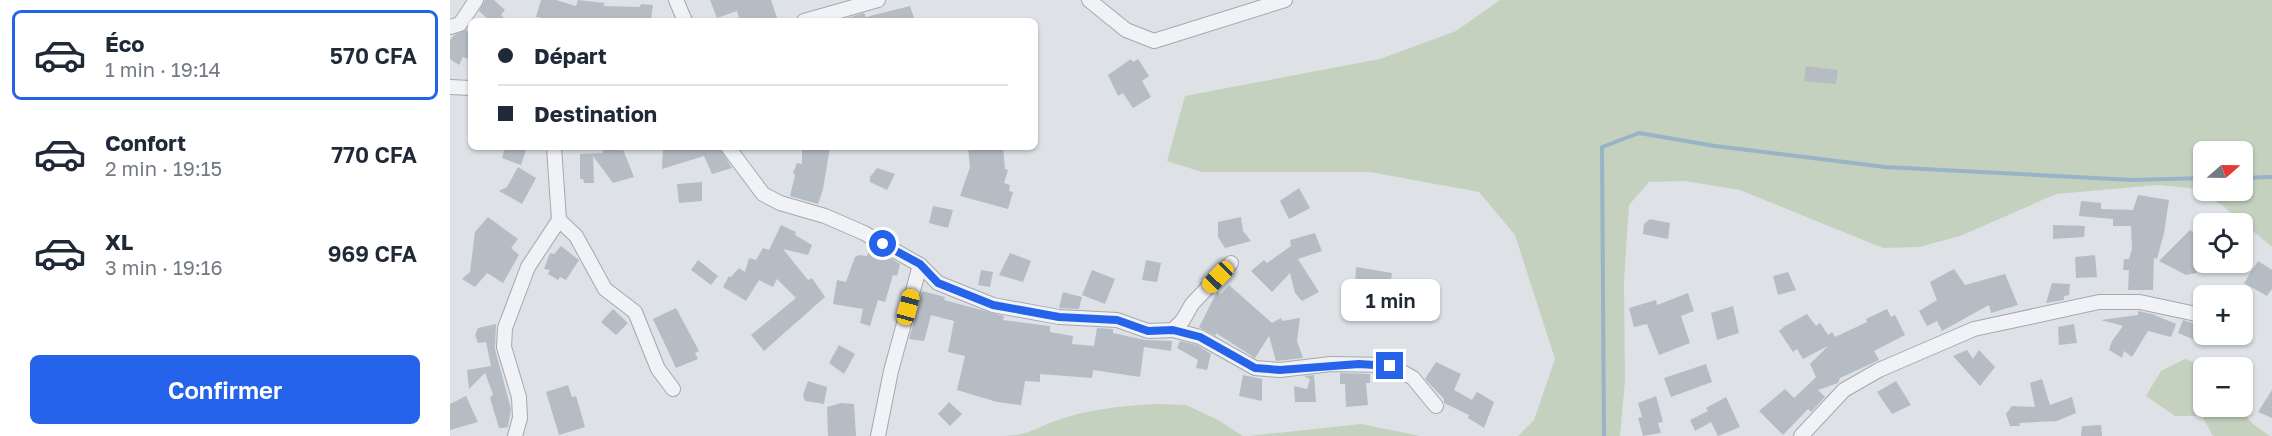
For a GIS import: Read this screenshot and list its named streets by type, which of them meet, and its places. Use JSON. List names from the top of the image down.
{
  "north": "right",
  "page": {
    "list": [
      {
        "name": "Éco",
        "note": "1 min · 19:14",
        "value": "570 CFA"
      },
      {
        "name": "Confort",
        "note": "2 min · 19:15",
        "value": "770 CFA"
      },
      {
        "name": "XL",
        "note": "3 min · 19:16",
        "value": "969 CFA"
      }
    ],
    "banner": ["Départ", "Destination"],
    "map_buttons": ["+", "−"],
    "bubble": "1 min",
    "buttons": "Confirmer"
  }
}
